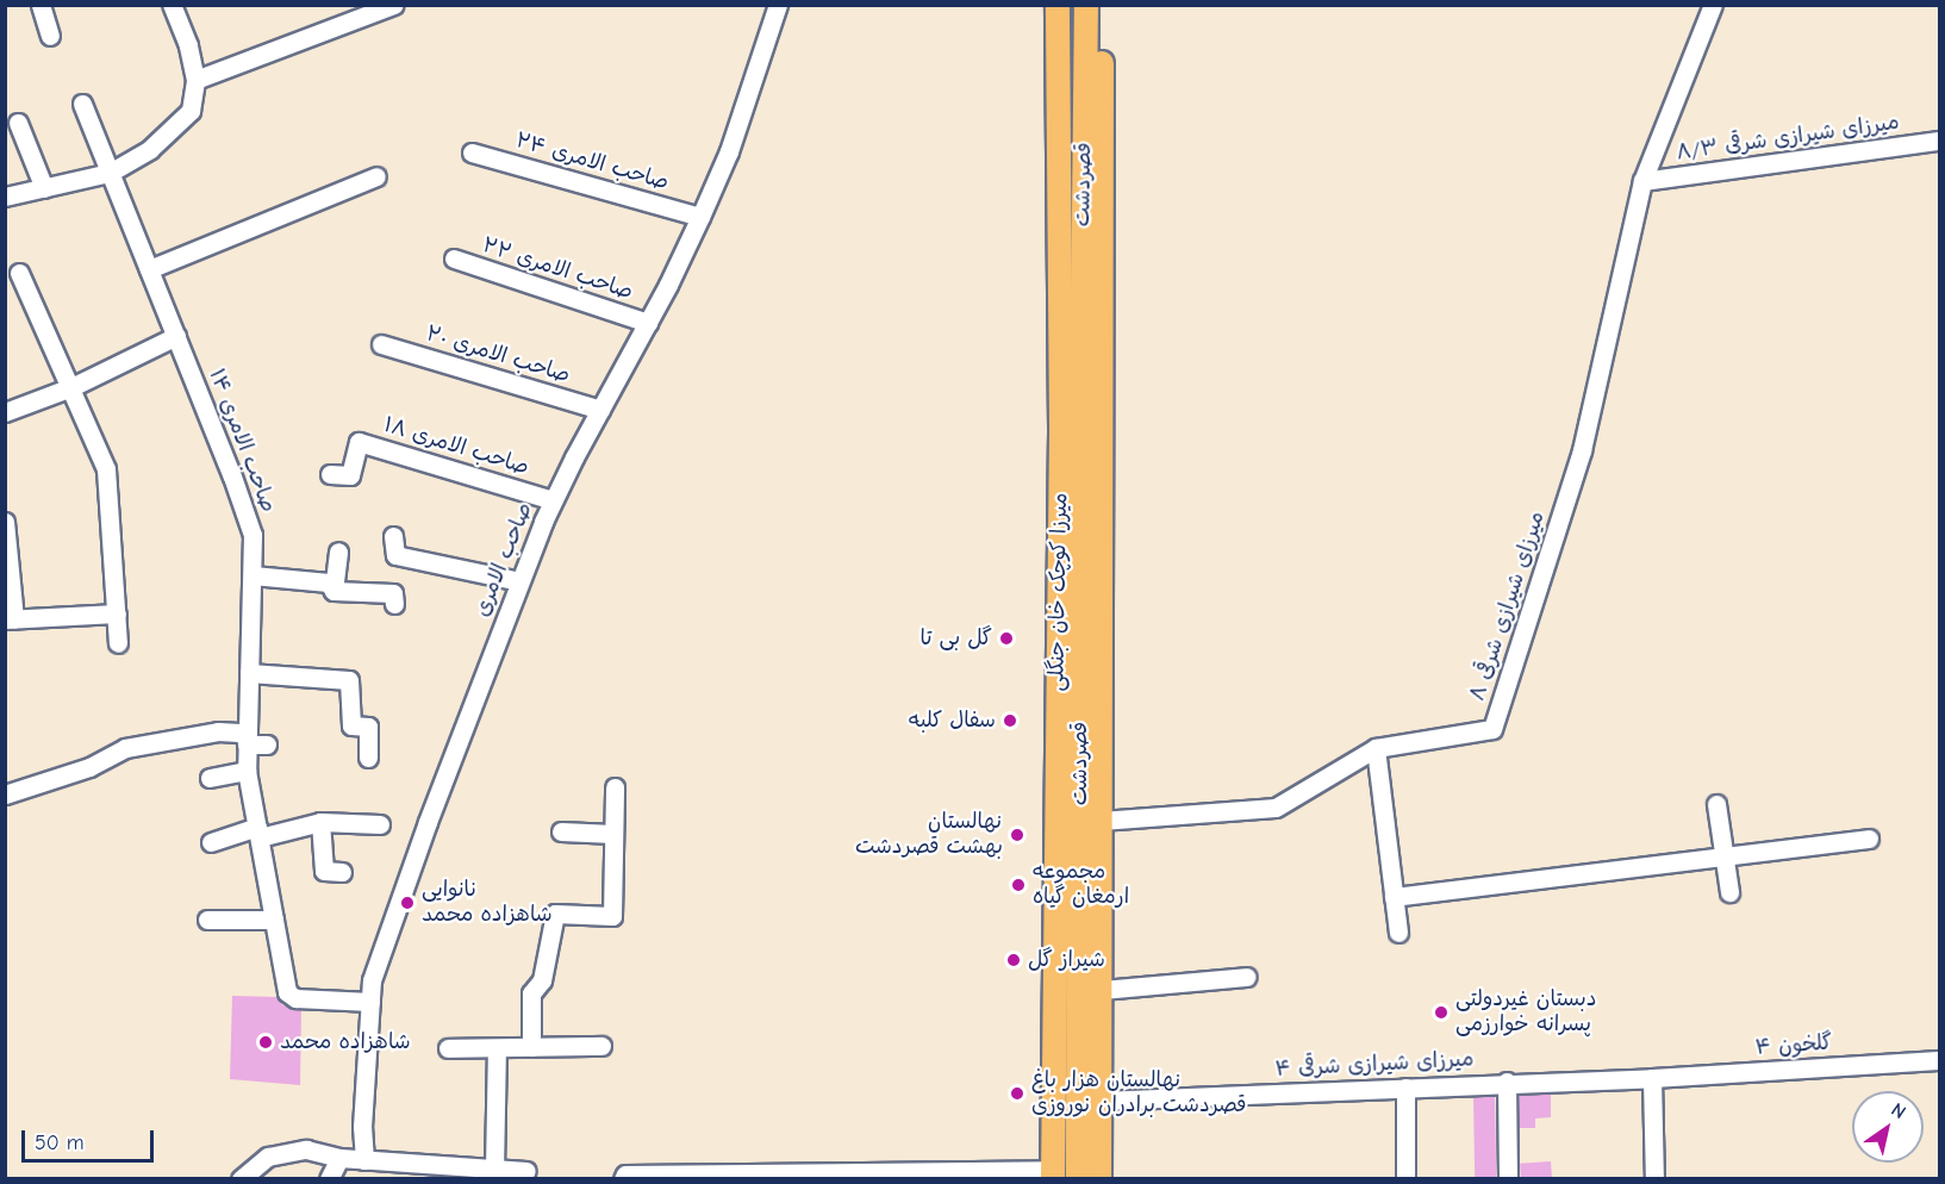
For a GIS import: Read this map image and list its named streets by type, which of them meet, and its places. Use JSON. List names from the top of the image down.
{
  "streets": {
    "main road": ["قصردشت", "میرزا کوچک خان جنگلی"],
    "street": [
      "۸/۳ میرزای شیرازی شرقی",
      "۲۴ صاحب الامری",
      "۲۲ صاحب الامری",
      "۲۰ صاحب الامری",
      "۱۴ صاحب الامری",
      "۱۸ صاحب الامری",
      "صاحب الامری",
      "۸ میرزای شیرازی شرقی",
      "۴ گلخون",
      "۴ میرزای شیرازی شرقی"
    ]
  },
  "crossings": [
    ["۸/۳ میرزای شیرازی شرقی", "۸ میرزای شیرازی شرقی"],
    ["۲۴ صاحب الامری", "صاحب الامری"],
    ["قصردشت", "میرزا کوچک خان جنگلی"],
    ["قصردشت", "۸ میرزای شیرازی شرقی"],
    ["قصردشت", "۴ میرزای شیرازی شرقی"],
    ["۲۲ صاحب الامری", "صاحب الامری"],
    ["۲۰ صاحب الامری", "صاحب الامری"],
    ["۱۴ صاحب الامری", "صاحب الامری"],
    ["۱۸ صاحب الامری", "صاحب الامری"],
    ["۴ گلخون", "۴ میرزای شیرازی شرقی"]
  ],
  "places": [
    "گل بی تا",
    "سفال کلبه",
    "نهالستان بهشت قصردشت",
    "مجموعه ارمغان گیاه",
    "نانوایی شاهزاده محمد",
    "شیراز گل",
    "دبستان غیردولتی پسرانه خوارزمی",
    "شاهزاده محمد",
    "نهالستان هزار باغ قصردشت برادران نوروزی"
  ],
  "scale_bar": "50 m",
  "north": "top right"
}
